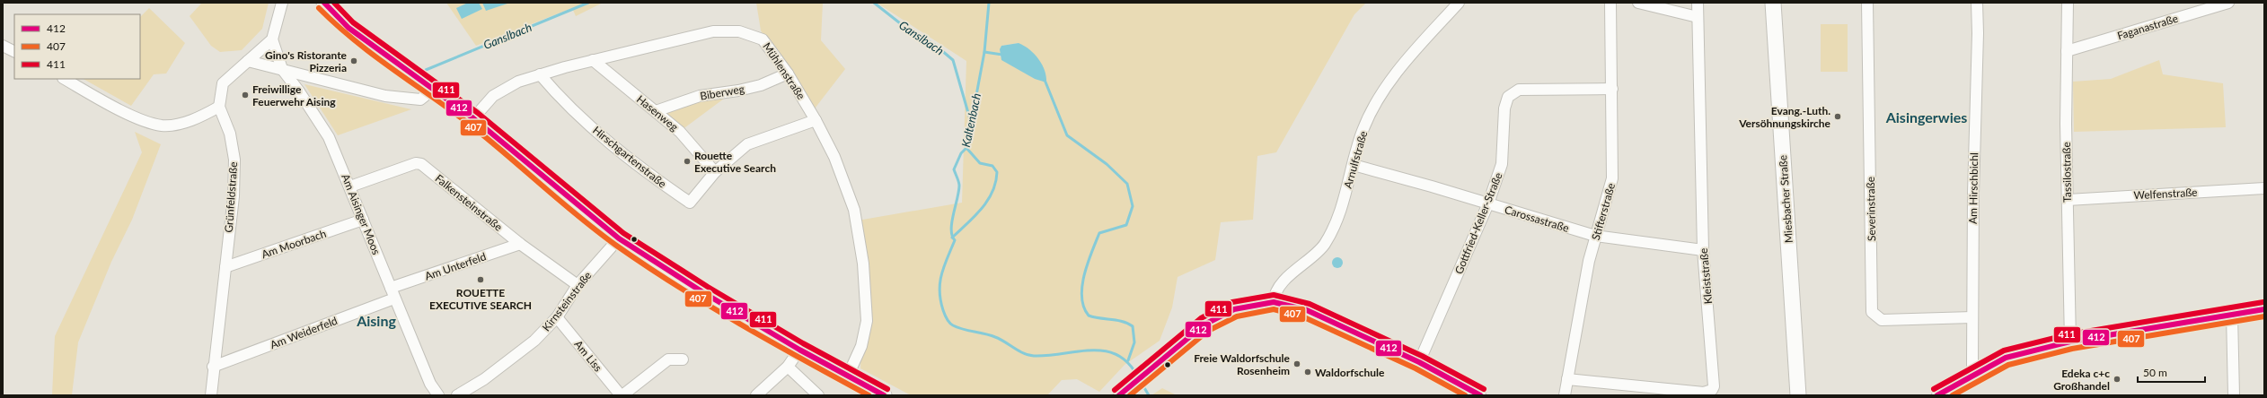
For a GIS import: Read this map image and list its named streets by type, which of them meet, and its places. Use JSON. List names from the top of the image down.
{
  "streets": {
    "main road": ["Miesbacher Straße"],
    "street": [
      "Faganastraße",
      "Mühlenstraße",
      "Biberweg",
      "Hasenweg",
      "Hirschgartenstraße",
      "Arnulfstraße",
      "Tassilostraße",
      "Am Hirschbichl",
      "Welfenstraße",
      "Grünfeldstraße",
      "Falkensteinstraße",
      "Severinstraße",
      "Stifterstraße",
      "Am Aisinger Moos",
      "Carossastraße",
      "Gottfried-Keller-Straße",
      "Am Moorbach",
      "Am Unterfeld",
      "Kleiststraße",
      "Kirnsteinstraße",
      "Am Weiderfeld",
      "Am Liss"
    ]
  },
  "crossings": [
    ["Faganastraße", "Tassilostraße"],
    ["Mühlenstraße", "Biberweg"],
    ["Mühlenstraße", "Hasenweg"],
    ["Mühlenstraße", "Hirschgartenstraße"],
    ["Biberweg", "Hasenweg"],
    ["Hasenweg", "Hirschgartenstraße"],
    ["Arnulfstraße", "Carossastraße"],
    ["Tassilostraße", "Welfenstraße"],
    ["Am Hirschbichl", "Severinstraße"],
    ["Grünfeldstraße", "Am Moorbach"],
    ["Grünfeldstraße", "Am Weiderfeld"],
    ["Falkensteinstraße", "Am Aisinger Moos"],
    ["Falkensteinstraße", "Am Unterfeld"],
    ["Falkensteinstraße", "Kirnsteinstraße"],
    ["Stifterstraße", "Carossastraße"],
    ["Stifterstraße", "Gottfried-Keller-Straße"],
    ["Stifterstraße", "Kleiststraße"],
    ["Am Aisinger Moos", "Am Moorbach"],
    ["Am Aisinger Moos", "Am Unterfeld"],
    ["Am Aisinger Moos", "Am Weiderfeld"],
    ["Carossastraße", "Gottfried-Keller-Straße"],
    ["Carossastraße", "Kleiststraße"],
    ["Kirnsteinstraße", "Am Liss"]
  ],
  "districts": ["Aisingerwies", "Aising"],
  "water": ["Ganslbach", "Kaltenbach"],
  "places": [
    "Gino's Ristorante Pizzeria",
    "Freiwillige Feuerwehr Aising",
    "Evang.-Luth. Versöhnungskirche",
    "Rouette Executive Search",
    "ROUETTE EXECUTIVE SEARCH",
    "Freie Waldorfschule Rosenheim",
    "Waldorfschule",
    "Edeka c+c Großhandel"
  ],
  "lines": ["transit line 412", "transit line 411", "transit line 407"],
  "legend": ["412", "407", "411"],
  "scale_bar": "50 m"
}
